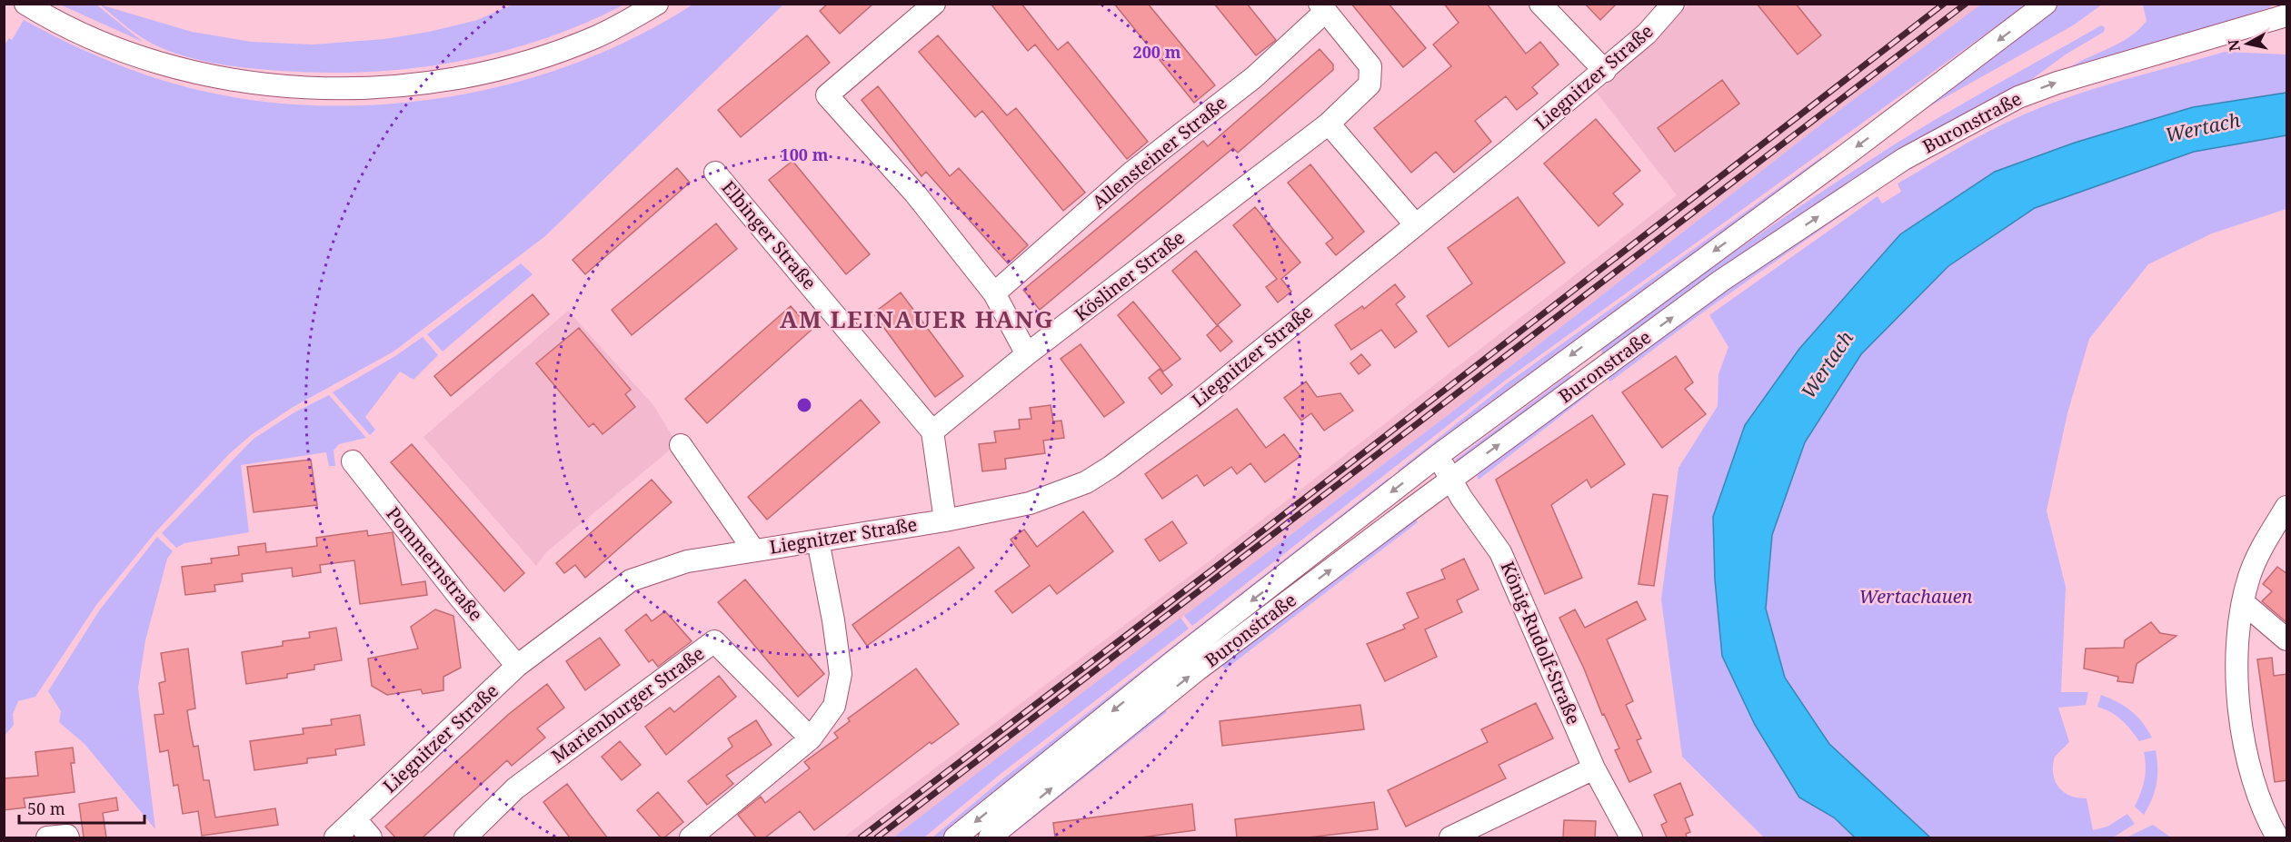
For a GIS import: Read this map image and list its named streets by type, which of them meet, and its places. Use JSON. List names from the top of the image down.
{
  "streets": {
    "street": [
      "Liegnitzer Straße",
      "Buronstraße",
      "Allensteiner Straße",
      "Elbinger Straße",
      "Kösliner Straße",
      "Pommernstraße",
      "König-Rudolf-Straße",
      "Marienburger Straße"
    ]
  },
  "crossings": [
    ["Liegnitzer Straße", "Pommernstraße"],
    ["Buronstraße", "König-Rudolf-Straße"],
    ["Allensteiner Straße", "Kösliner Straße"],
    ["Elbinger Straße", "Kösliner Straße"]
  ],
  "districts": ["AM LEINAUER HANG"],
  "water": ["Wertach"],
  "parks": ["Wertachauen"],
  "scale_bar": "50 m",
  "north": "left",
  "rings": ["200 m", "100 m"]
}
